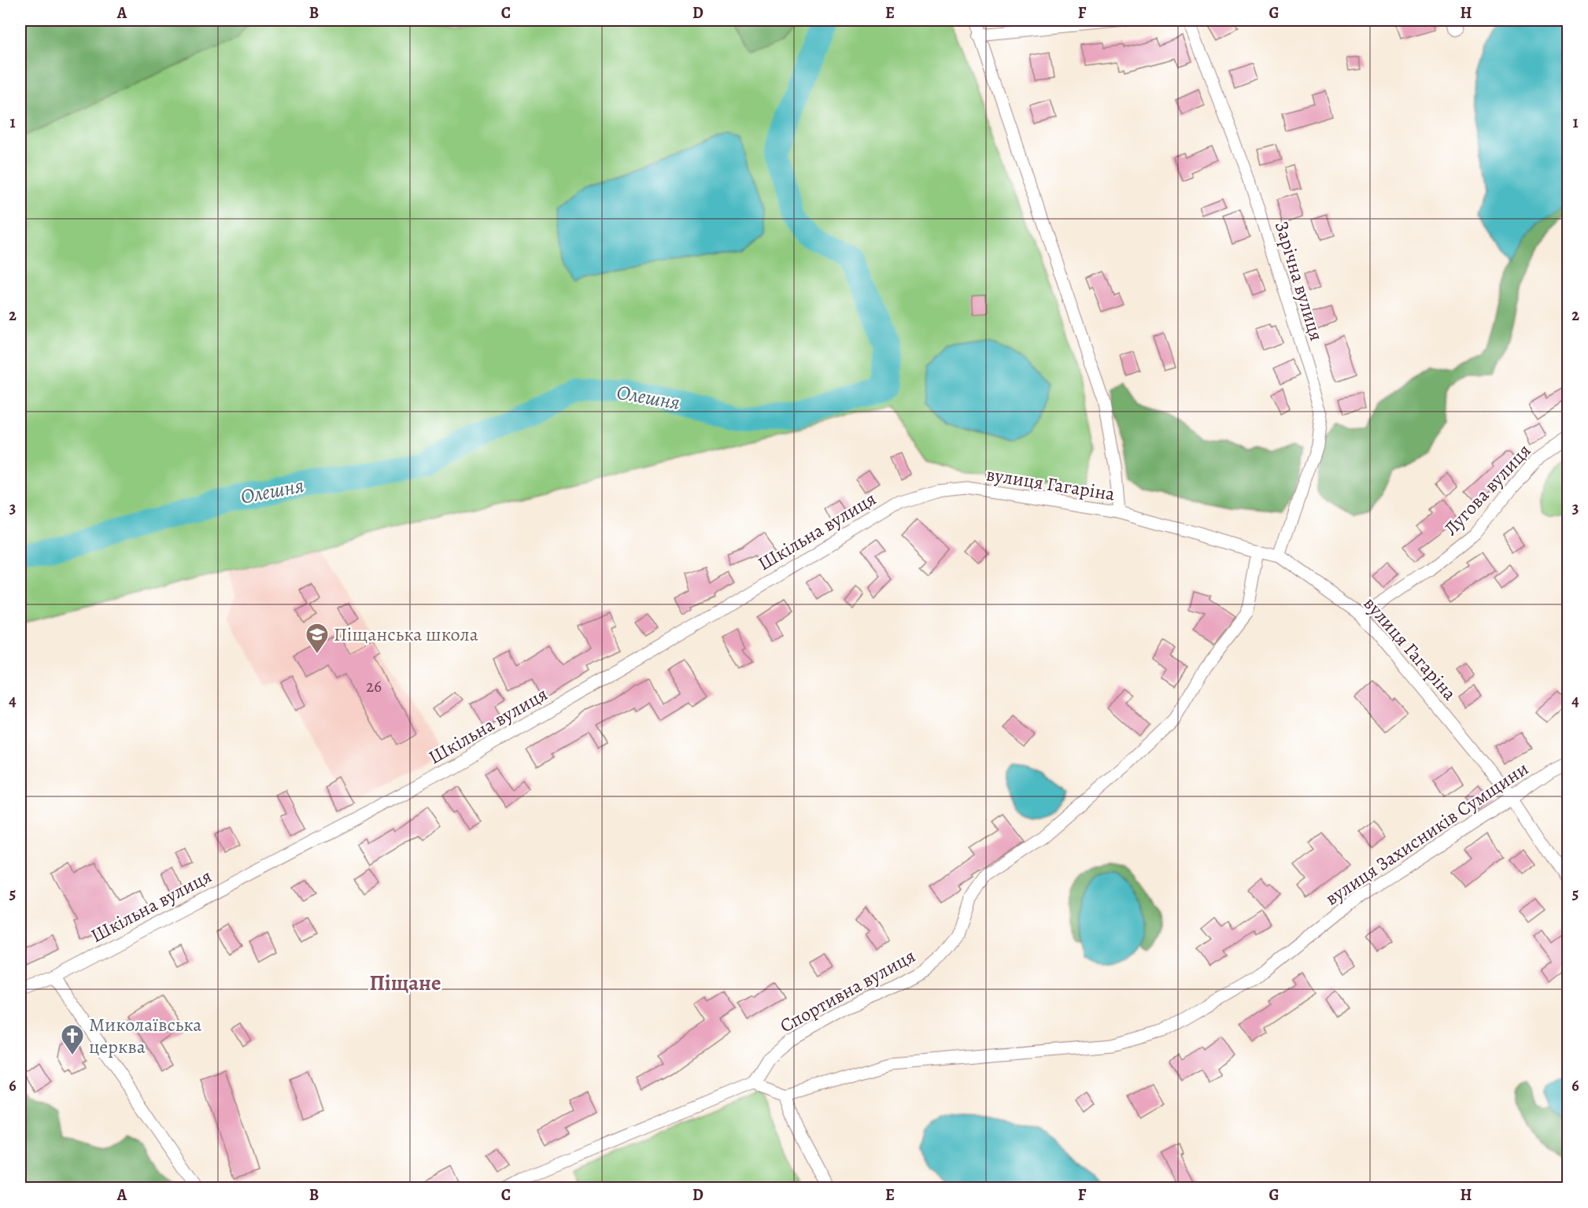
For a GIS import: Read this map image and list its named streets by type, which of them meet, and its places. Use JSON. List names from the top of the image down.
{
  "streets": {
    "street": [
      "Зарічна вулиця",
      "вулиця Гагаріна",
      "Лугова вулиця",
      "Шкільна вулиця",
      "вулиця Захисників Сумщини",
      "Спортивна вулиця"
    ]
  },
  "crossings": [
    ["Зарічна вулиця", "вулиця Гагаріна"],
    ["вулиця Гагаріна", "Лугова вулиця"],
    ["вулиця Гагаріна", "Шкільна вулиця"],
    ["вулиця Гагаріна", "вулиця Захисників Сумщини"],
    ["вулиця Гагаріна", "Спортивна вулиця"]
  ],
  "districts": ["Піщане"],
  "water": ["Олешня"],
  "places": {
    "school or university": ["Піщанська школа"],
    "church": ["Миколаївська церква"]
  },
  "house_numbers": ["26"],
  "grid": {
    "columns": [
      "A",
      "B",
      "C",
      "D",
      "E",
      "F",
      "G",
      "H"
    ],
    "rows": [
      "1",
      "2",
      "3",
      "4",
      "5",
      "6"
    ]
  }
}
